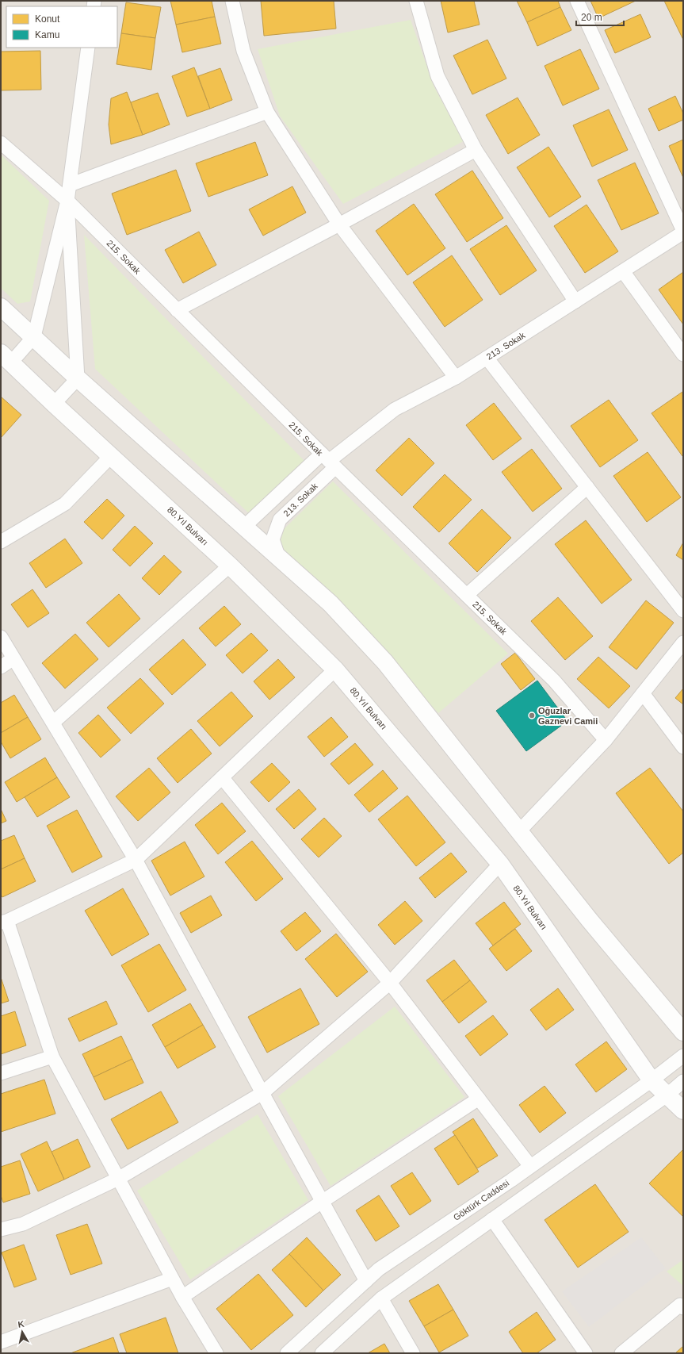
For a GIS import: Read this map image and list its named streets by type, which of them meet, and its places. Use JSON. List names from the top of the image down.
{
  "streets": {
    "street": [
      "215. Sokak",
      "213. Sokak",
      "80.Yıl Bulvarı",
      "Göktürk Caddesi"
    ]
  },
  "crossings": [
    ["215. Sokak", "213. Sokak"],
    ["80.Yıl Bulvarı", "Göktürk Caddesi"]
  ],
  "places": ["Oğuzlar Gaznevi Camii"],
  "legend": ["Konut", "Kamu"],
  "scale_bar": "20 m",
  "north": "top"
}
